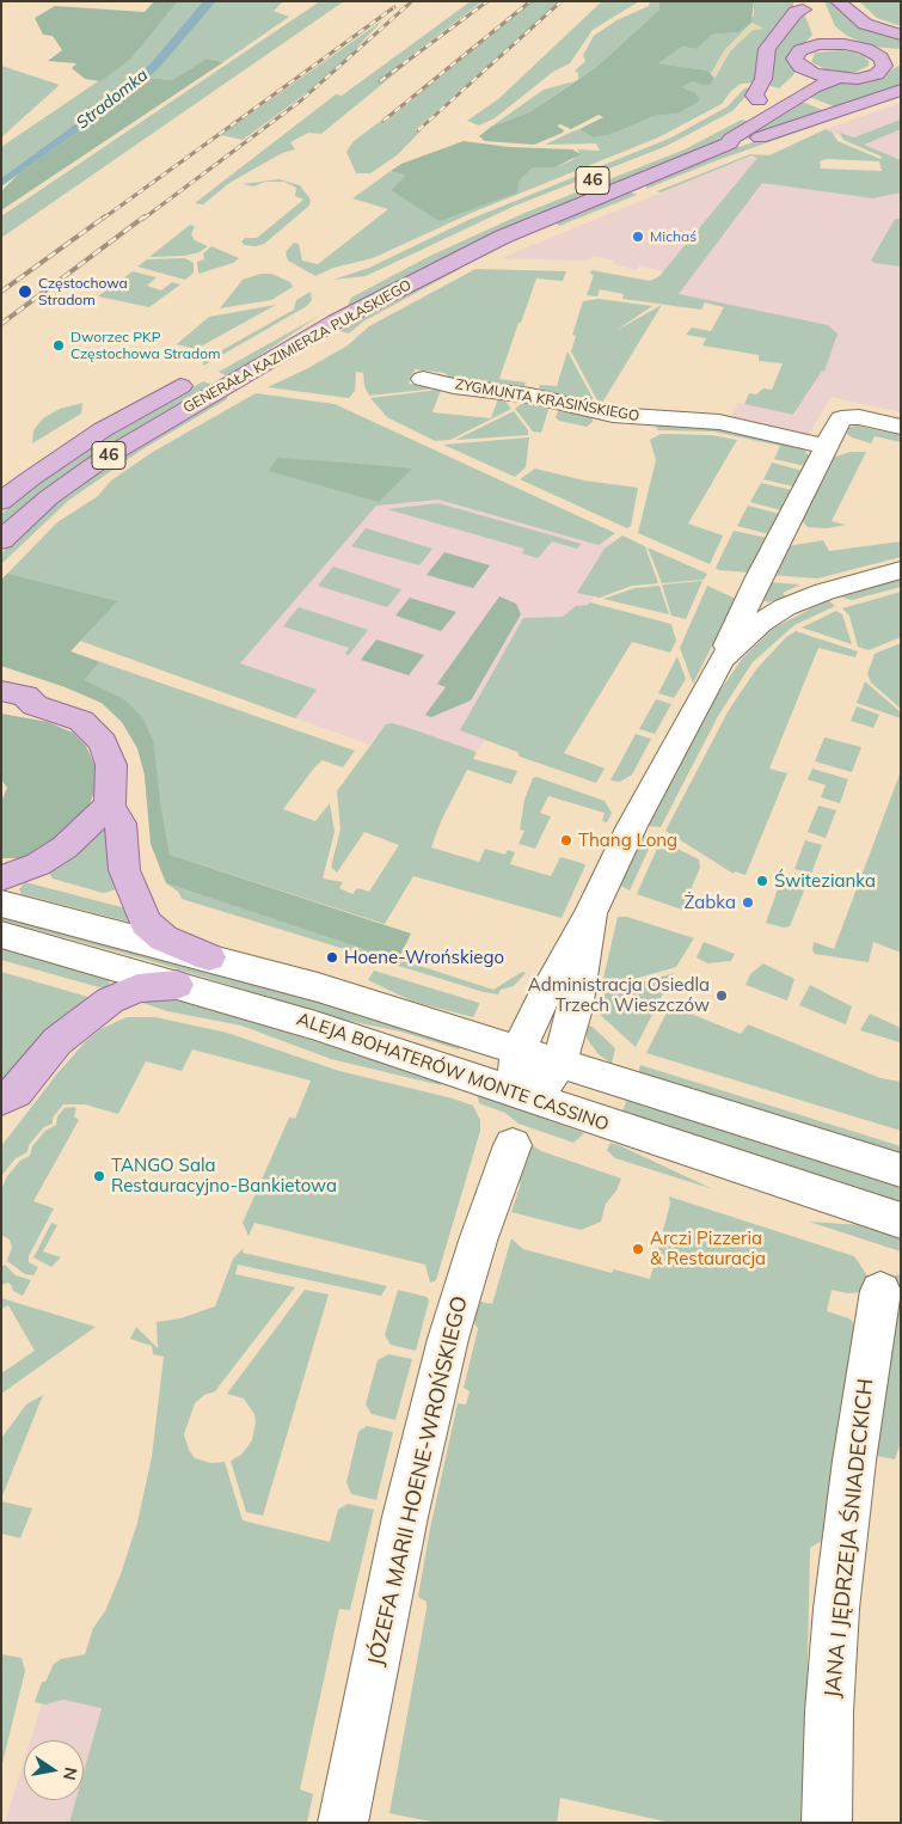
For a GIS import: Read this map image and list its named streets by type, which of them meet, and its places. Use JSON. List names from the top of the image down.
{
  "streets": {
    "main road": ["46", "GENERAŁA KAZIMIERZA PUŁASKIEGO"],
    "street": [
      "ZYGMUNTA KRASIŃSKIEGO",
      "ALEJA BOHATERÓW MONTE CASSINO",
      "JÓZEFA MARII HOENE-WROŃSKIEGO",
      "JANA I JĘDRZEJA ŚNIADECKICH"
    ]
  },
  "crossings": [
    ["46", "GENERAŁA KAZIMIERZA PUŁASKIEGO"]
  ],
  "water": ["Stradomka"],
  "places": [
    "Michaś",
    "Częstochowa Stradom",
    "Dworzec PKP Częstochowa Stradom",
    "Thang Long",
    "Świtezianka",
    "Żabka",
    "Hoene-Wrońskiego",
    "Administracja Osiedla Trzech Wieszczów",
    "TANGO Sala Restauracyjno-Bankietowa",
    "Arczi Pizzeria & Restauracja"
  ],
  "north": "right"
}
